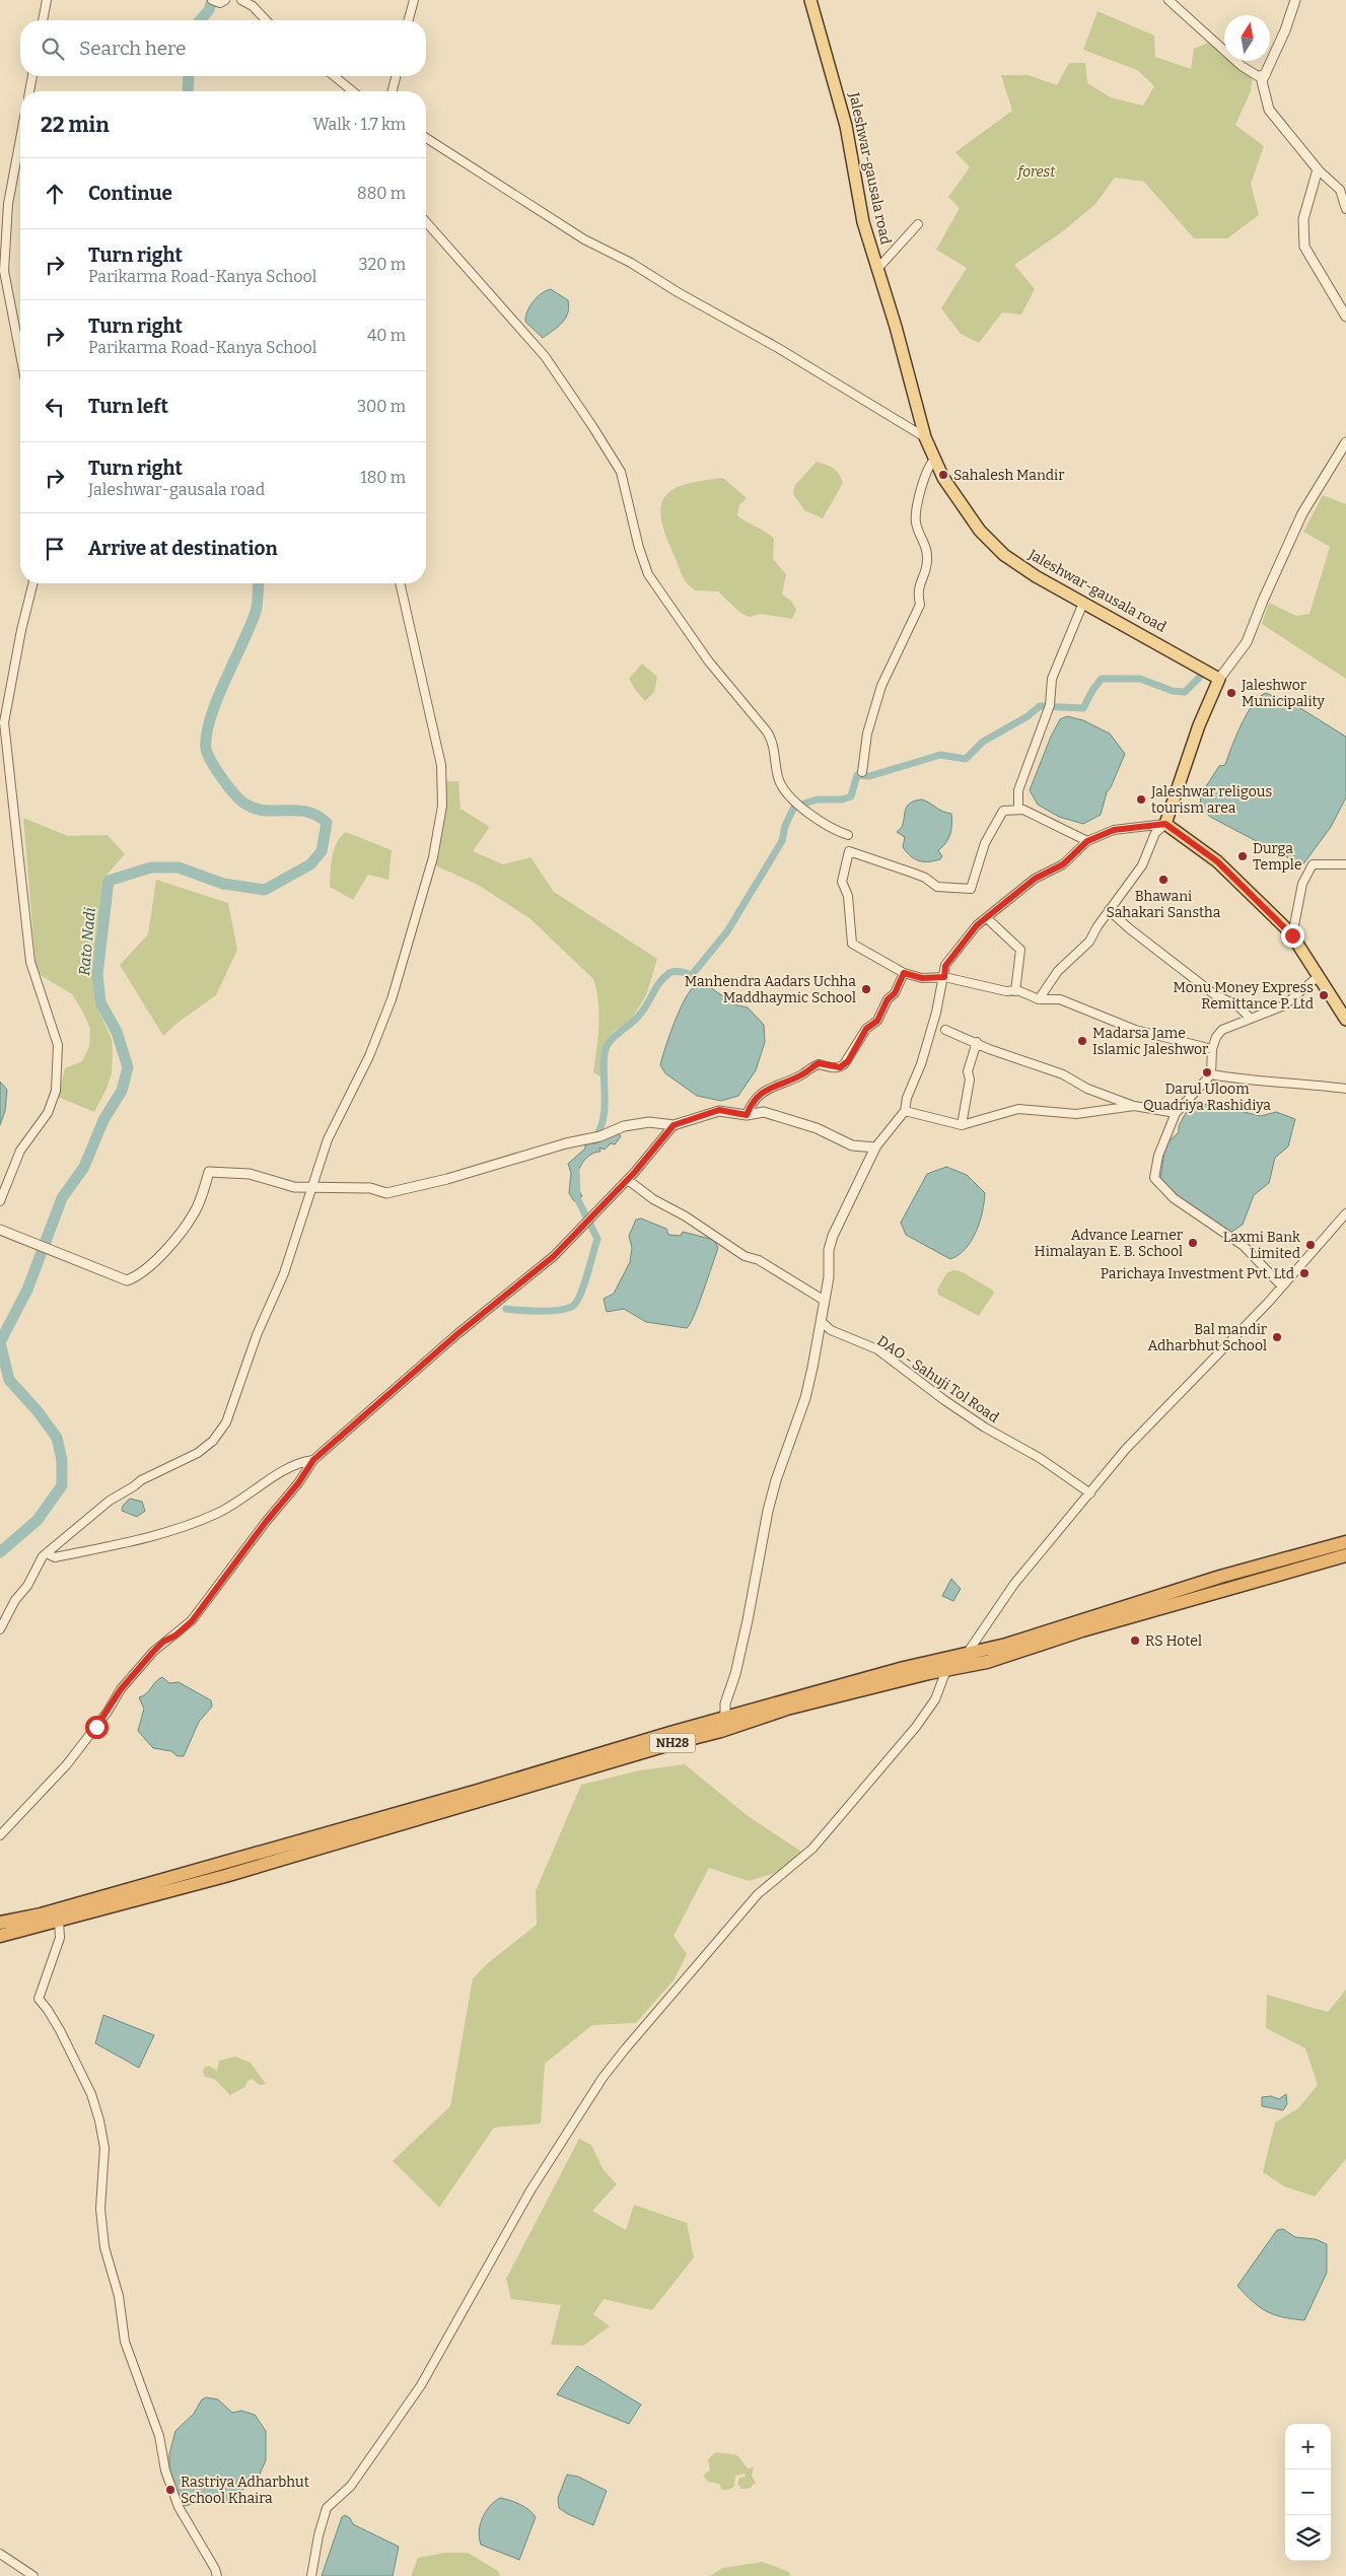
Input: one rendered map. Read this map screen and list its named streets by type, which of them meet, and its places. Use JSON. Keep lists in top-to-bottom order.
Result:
{
  "streets": {
    "highway": ["NH28"],
    "main road": ["Jaleshwar-gausala road"],
    "street": ["DAO - Sahuji Tol Road"]
  },
  "water": ["Rato Nadi"],
  "parks": ["forest"],
  "places": [
    "Sahalesh Mandir",
    "Jaleshwor Municipality",
    "Jaleshwar religous tourism area",
    "Durga Temple",
    "Bhawani Sahakari Sanstha",
    "Manhendra Aadars Uchha Maddhaymic School",
    "Monu Money Express Remittance P. Ltd",
    "Madarsa Jame Islamic Jaleshwor",
    "Darul Uloom Quadriya Rashidiya",
    "Advance Learner Himalayan E. B. School",
    "Laxmi Bank Limited",
    "Parichaya Investment Pvt. Ltd",
    "Bal mandir Adharbhut School",
    "RS Hotel",
    "Rastriya Adharbhut School Khaira"
  ],
  "north": "top",
  "page": {
    "search": "Search here",
    "heading": ["22 min", "Walk · 1.7 km"],
    "list": [
      ["Continue", "880 m"],
      ["Turn right", "Parikarma Road-Kanya School", "320 m"],
      ["Turn right", "Parikarma Road-Kanya School", "40 m"],
      ["Turn left", "300 m"],
      ["Turn right", "Jaleshwar-gausala road", "180 m"],
      "Arrive at destination"
    ],
    "map_buttons": ["+", "−"]
  }
}
